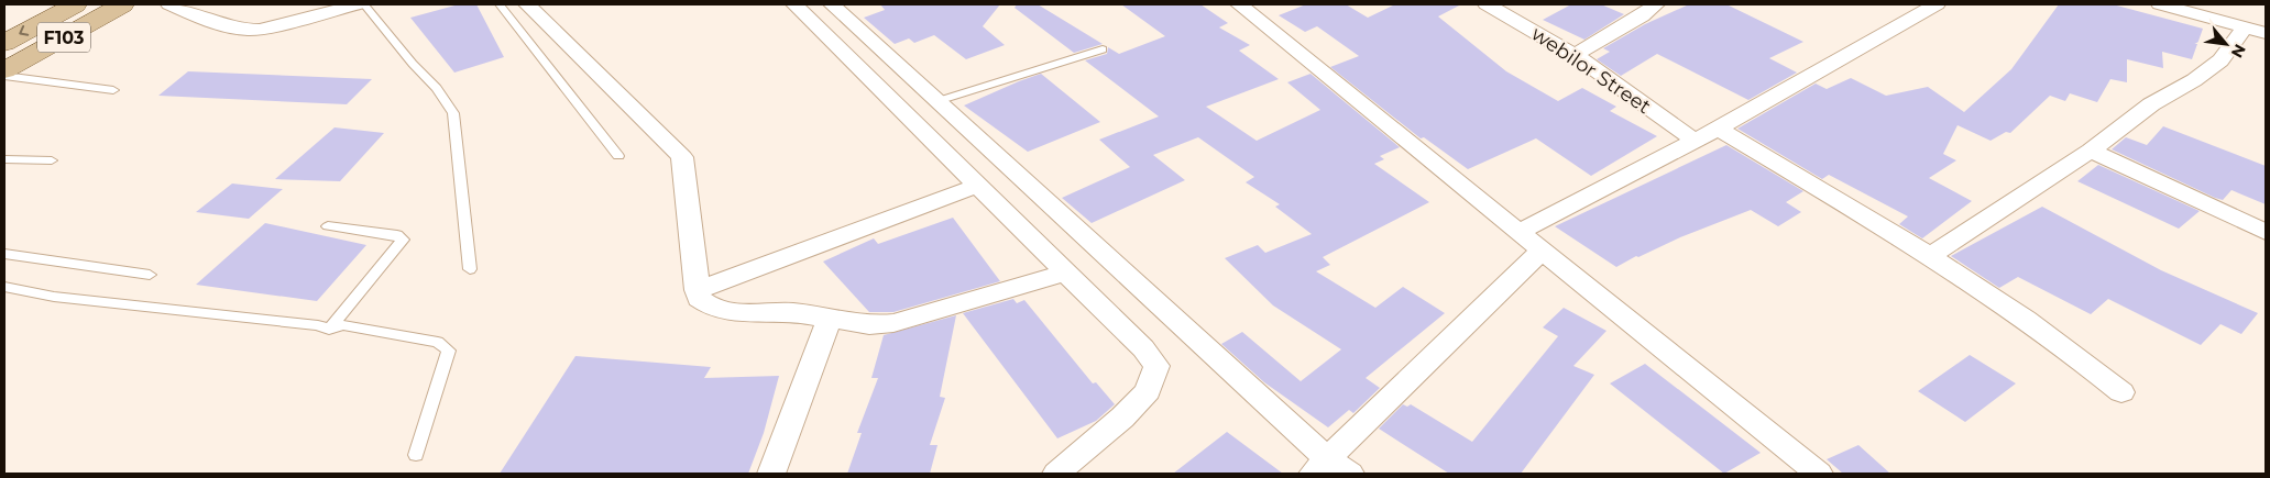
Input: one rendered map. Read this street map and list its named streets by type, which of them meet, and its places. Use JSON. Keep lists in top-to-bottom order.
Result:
{
  "streets": {
    "main road": ["F103"],
    "street": ["webilor Street"]
  },
  "north": "bottom right"
}
